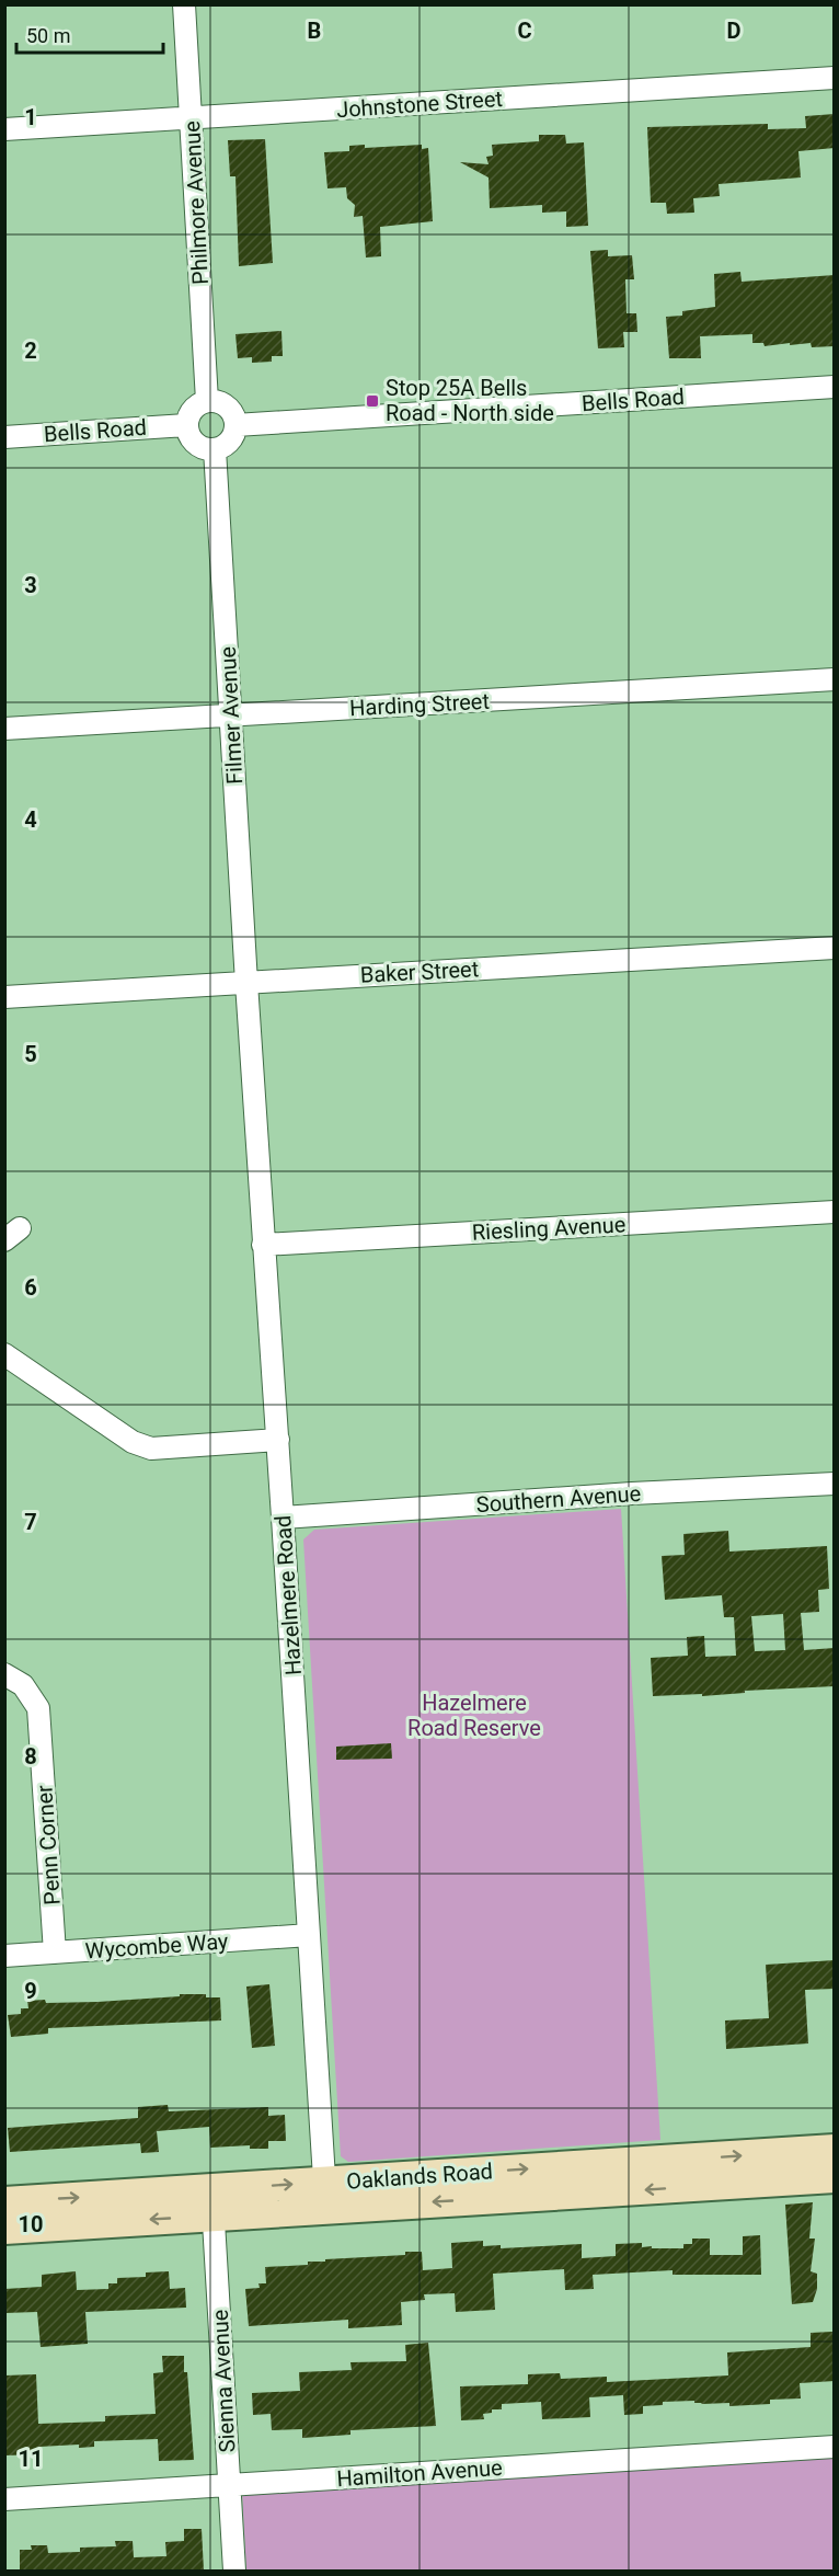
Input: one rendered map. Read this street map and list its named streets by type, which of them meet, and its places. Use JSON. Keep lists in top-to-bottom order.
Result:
{
  "streets": {
    "main road": ["Oaklands Road"],
    "street": [
      "Johnstone Street",
      "Philmore Avenue",
      "Bells Road",
      "Harding Street",
      "Filmer Avenue",
      "Baker Street",
      "Riesling Avenue",
      "Southern Avenue",
      "Hazelmere Road",
      "Penn Corner",
      "Wycombe Way",
      "Sienna Avenue",
      "Hamilton Avenue"
    ]
  },
  "crossings": [
    ["Johnstone Street", "Philmore Avenue"],
    ["Philmore Avenue", "Bells Road"],
    ["Philmore Avenue", "Filmer Avenue"],
    ["Bells Road", "Filmer Avenue"],
    ["Harding Street", "Filmer Avenue"],
    ["Filmer Avenue", "Baker Street"],
    ["Filmer Avenue", "Hazelmere Road"],
    ["Baker Street", "Hazelmere Road"],
    ["Riesling Avenue", "Hazelmere Road"],
    ["Southern Avenue", "Hazelmere Road"],
    ["Hazelmere Road", "Wycombe Way"],
    ["Hazelmere Road", "Oaklands Road"],
    ["Penn Corner", "Wycombe Way"],
    ["Oaklands Road", "Sienna Avenue"],
    ["Sienna Avenue", "Hamilton Avenue"]
  ],
  "parks": ["Hazelmere Road Reserve"],
  "places": {
    "transit": ["Stop 25A Bells Road - North side"]
  },
  "scale_bar": "50 m",
  "grid": {
    "columns": ["B", "C", "D"],
    "rows": [
      "1",
      "2",
      "3",
      "4",
      "5",
      "6",
      "7",
      "8",
      "9",
      "10",
      "11"
    ]
  }
}
